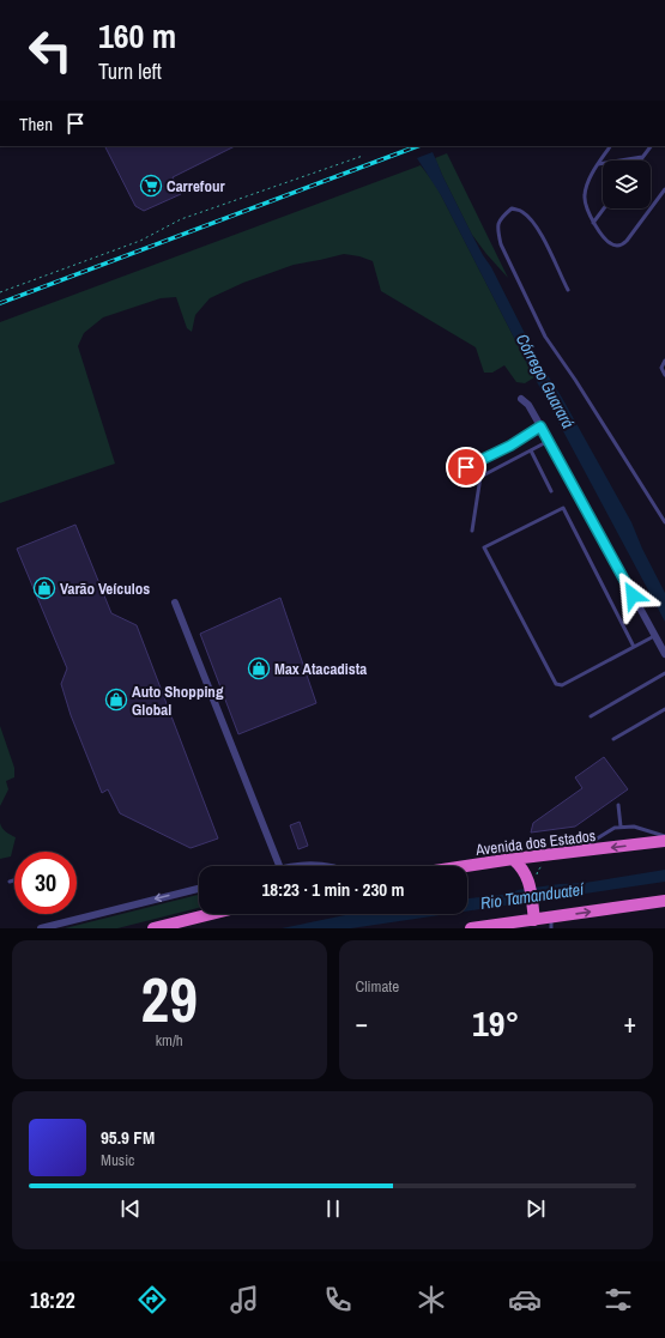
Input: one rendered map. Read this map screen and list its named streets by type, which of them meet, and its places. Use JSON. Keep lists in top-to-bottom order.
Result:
{
  "streets": {
    "highway": ["Avenida dos Estados"]
  },
  "water": ["Córrego Guarará", "Rio Tamanduateí"],
  "places": {
    "supermarket": ["Carrefour"],
    "shop": ["Varão Veículos", "Max Atacadista", "Auto Shopping Global"]
  },
  "page": {
    "turn": ["160 m", "Turn left"],
    "then": "Then",
    "limit": "30",
    "trip": "18:23 · 1 min · 230 m",
    "tile": [
      ["29", "km/h"],
      "Climate"
    ],
    "heat": ["−", "19°", "+"],
    "song": ["95.9 FM", "Music"],
    "tabs": "18:22"
  }
}
